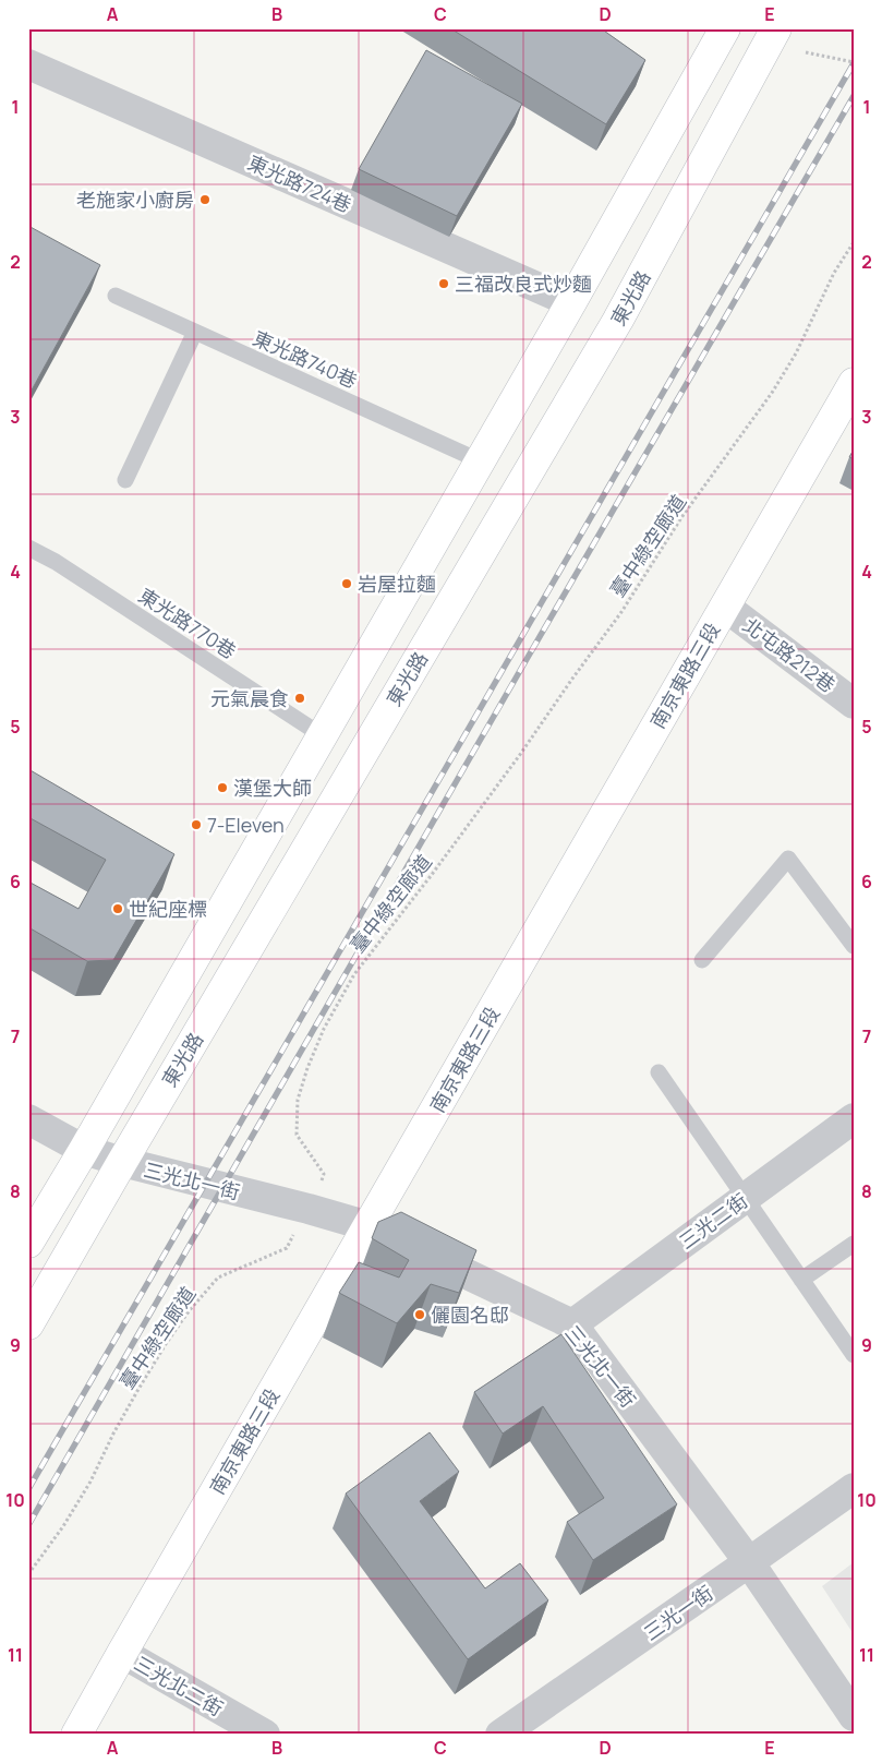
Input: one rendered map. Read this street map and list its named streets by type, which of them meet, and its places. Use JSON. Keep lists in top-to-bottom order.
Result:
{
  "streets": {
    "street": [
      "東光路724巷",
      "東光路",
      "北屯路212巷",
      "南京東路三段",
      "三光北一街",
      "三光二街",
      "三光一街",
      "三光北二街"
    ],
    "lane": ["東光路740巷", "東光路770巷"],
    "path": ["臺中綠空廊道"]
  },
  "crossings": [
    ["東光路724巷", "東光路"],
    ["東光路", "東光路740巷"],
    ["東光路", "東光路770巷"],
    ["東光路", "三光北一街"],
    ["臺中綠空廊道", "三光北一街"],
    ["北屯路212巷", "南京東路三段"],
    ["南京東路三段", "三光北一街"],
    ["南京東路三段", "三光北二街"],
    ["三光北一街", "三光二街"],
    ["三光北一街", "三光一街"]
  ],
  "places": [
    "老施家小廚房",
    "三福改良式炒麵",
    "岩屋拉麵",
    "元氣晨食",
    "漢堡大師",
    "7-Eleven",
    "世紀座標",
    "儷園名邸"
  ],
  "grid": {
    "columns": [
      "A",
      "B",
      "C",
      "D",
      "E"
    ],
    "rows": [
      "1",
      "2",
      "3",
      "4",
      "5",
      "6",
      "7",
      "8",
      "9",
      "10",
      "11"
    ]
  }
}
